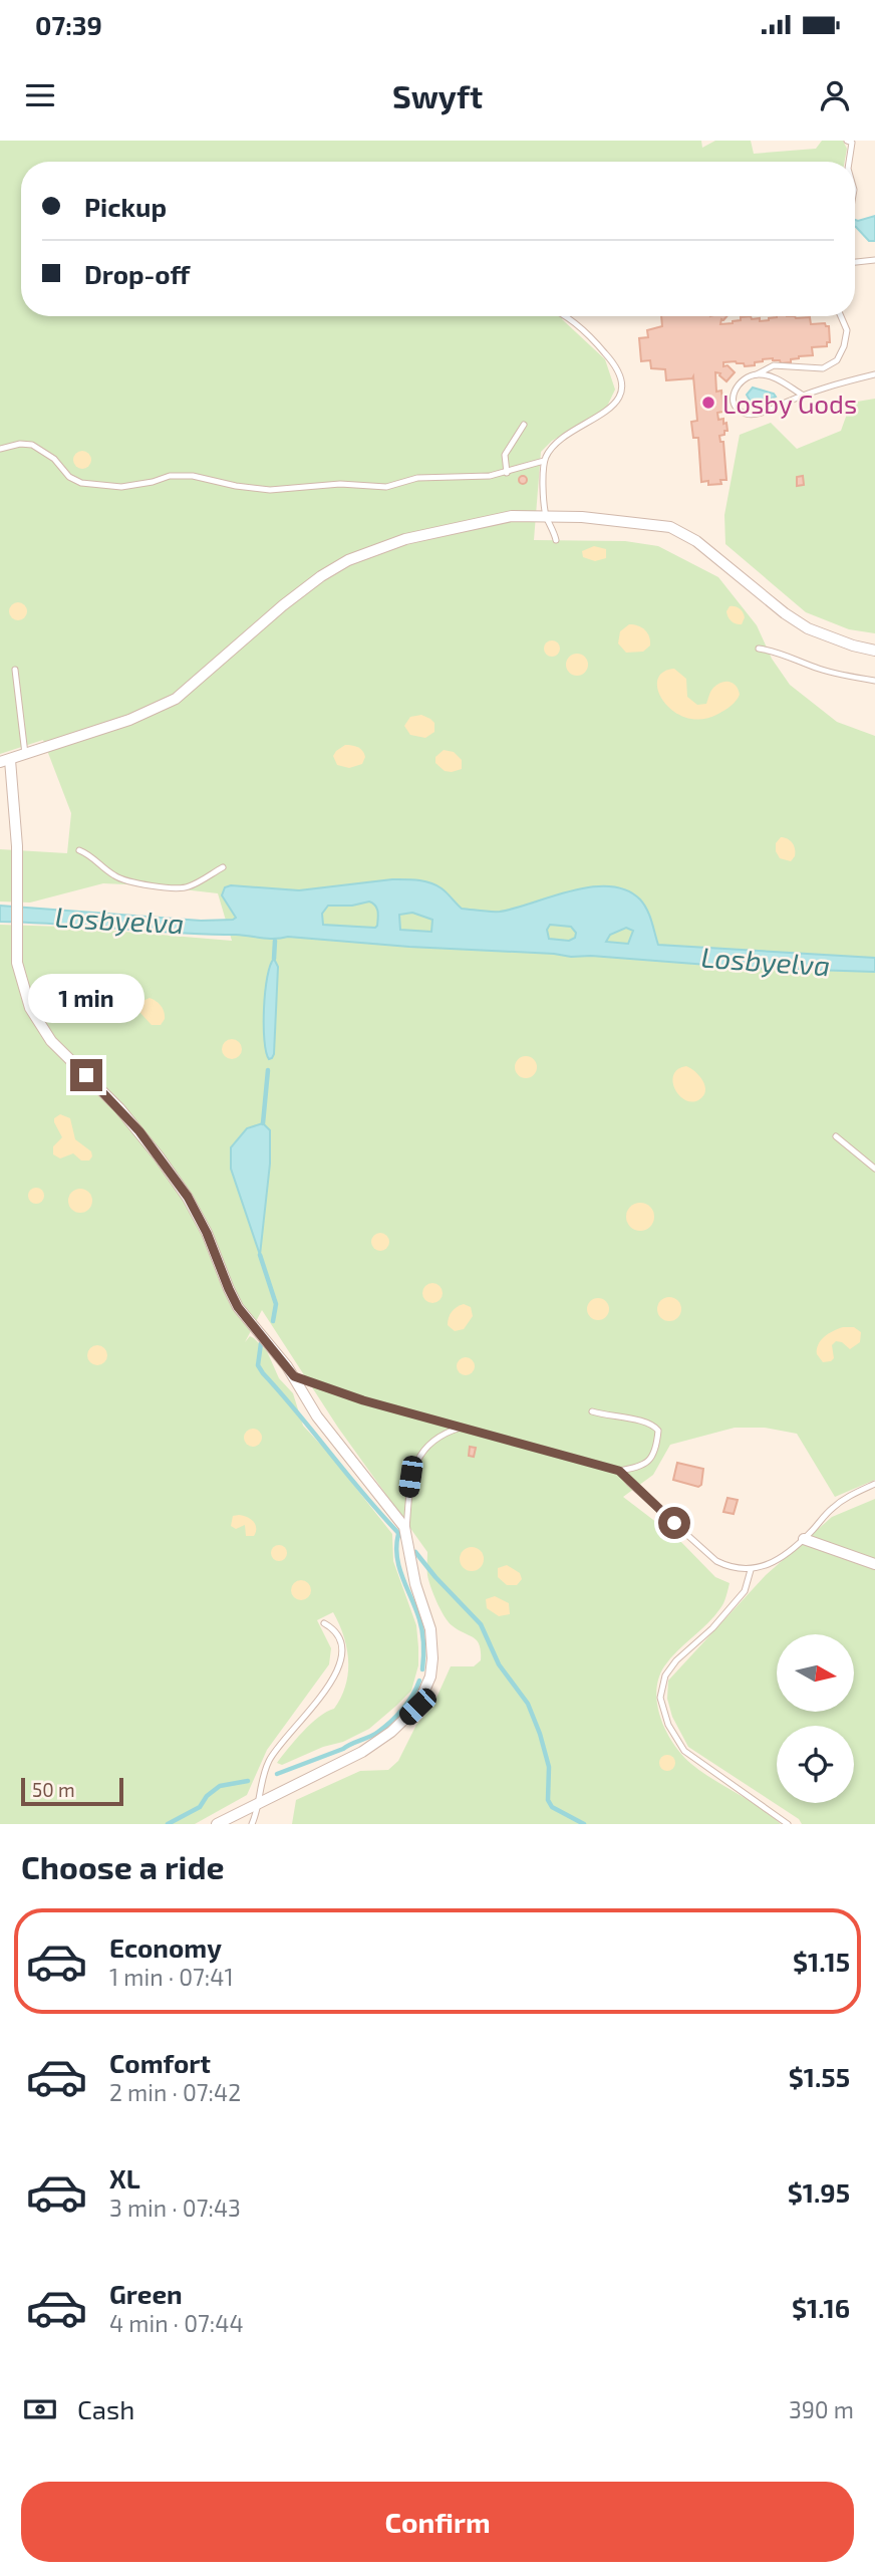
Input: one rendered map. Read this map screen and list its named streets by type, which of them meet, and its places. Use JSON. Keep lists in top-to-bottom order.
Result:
{
  "water": ["Losbyelva"],
  "places": ["Losby Gods"],
  "scale_bar": "50 m",
  "north": "right",
  "page": {
    "status": "07:39",
    "header": "Swyft",
    "banner": ["Pickup", "Drop-off"],
    "bubble": "1 min",
    "scale": "50 m",
    "heading": "Choose a ride",
    "list": [
      {
        "name": "Economy",
        "note": "1 min · 07:41",
        "value": "$1.15"
      },
      {
        "name": "Comfort",
        "note": "2 min · 07:42",
        "value": "$1.55"
      },
      {
        "name": "XL",
        "note": "3 min · 07:43",
        "value": "$1.95"
      },
      {
        "name": "Green",
        "note": "4 min · 07:44",
        "value": "$1.16"
      }
    ],
    "pay": ["Cash", "390 m"],
    "buttons": "Confirm"
  }
}
